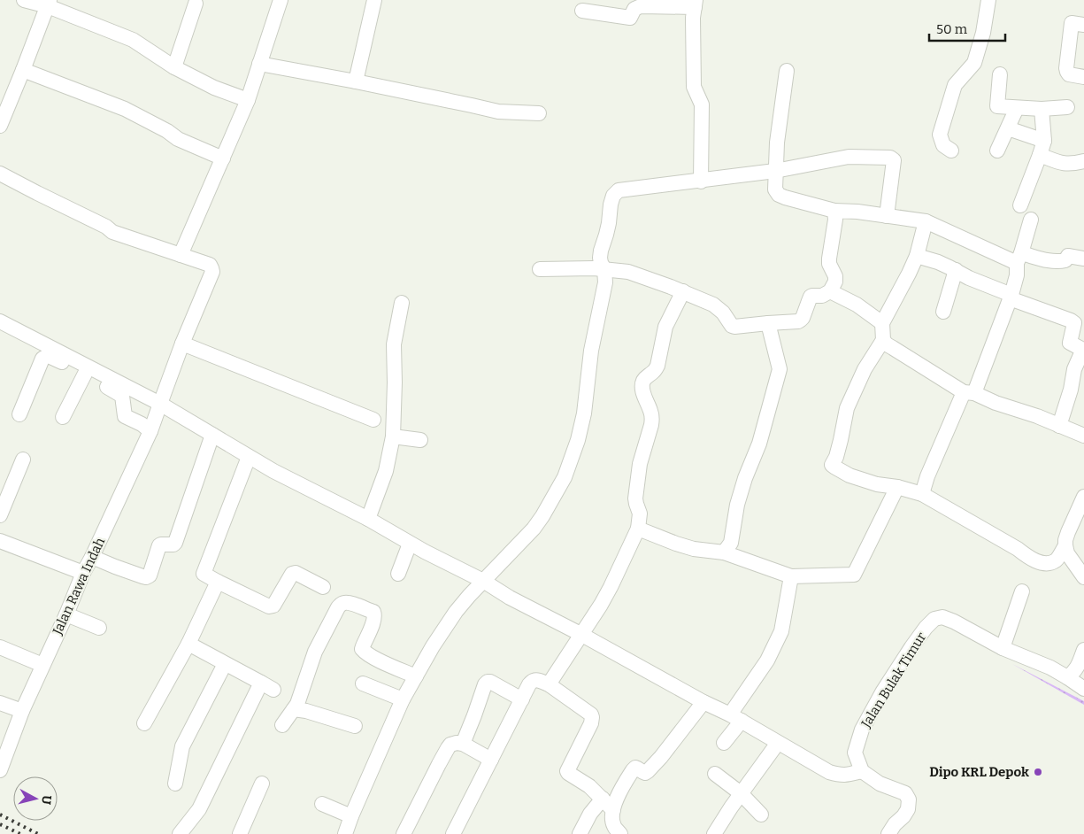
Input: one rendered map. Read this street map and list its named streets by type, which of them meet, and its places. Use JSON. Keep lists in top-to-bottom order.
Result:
{
  "streets": {
    "street": ["Jalan Rawa Indah", "Jalan Bulak Timur"]
  },
  "places": ["Dipo KRL Depok"],
  "scale_bar": "50 m",
  "north": "right"
}
